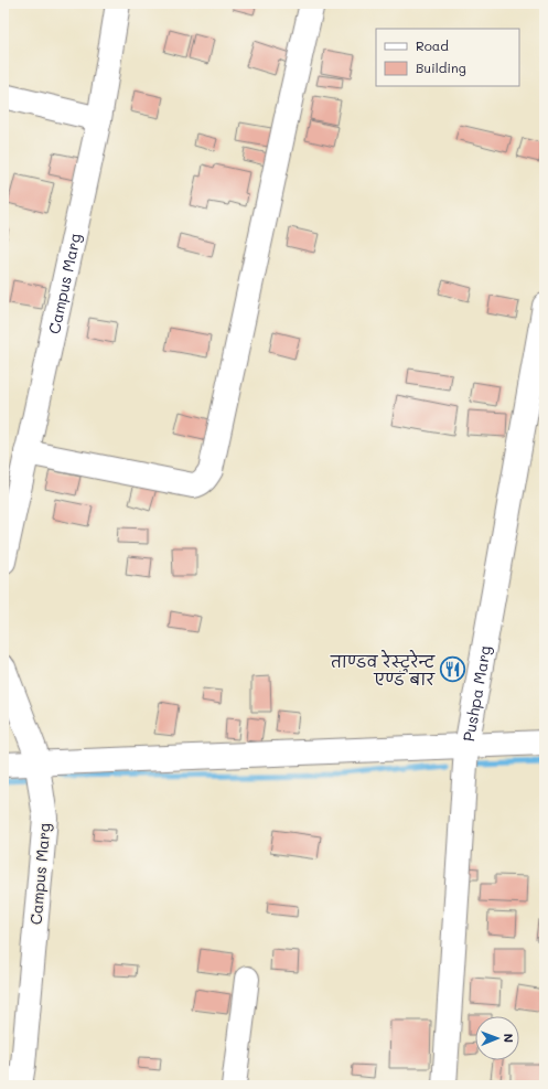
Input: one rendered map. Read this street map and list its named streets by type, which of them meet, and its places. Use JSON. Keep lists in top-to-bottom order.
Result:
{
  "streets": {
    "street": ["Campus Marg", "Pushpa Marg"]
  },
  "places": {
    "restaurant": ["ताण्डव रेस्टुरेन्ट एण्ड बार"]
  },
  "legend": ["Road", "Building"],
  "north": "right"
}
